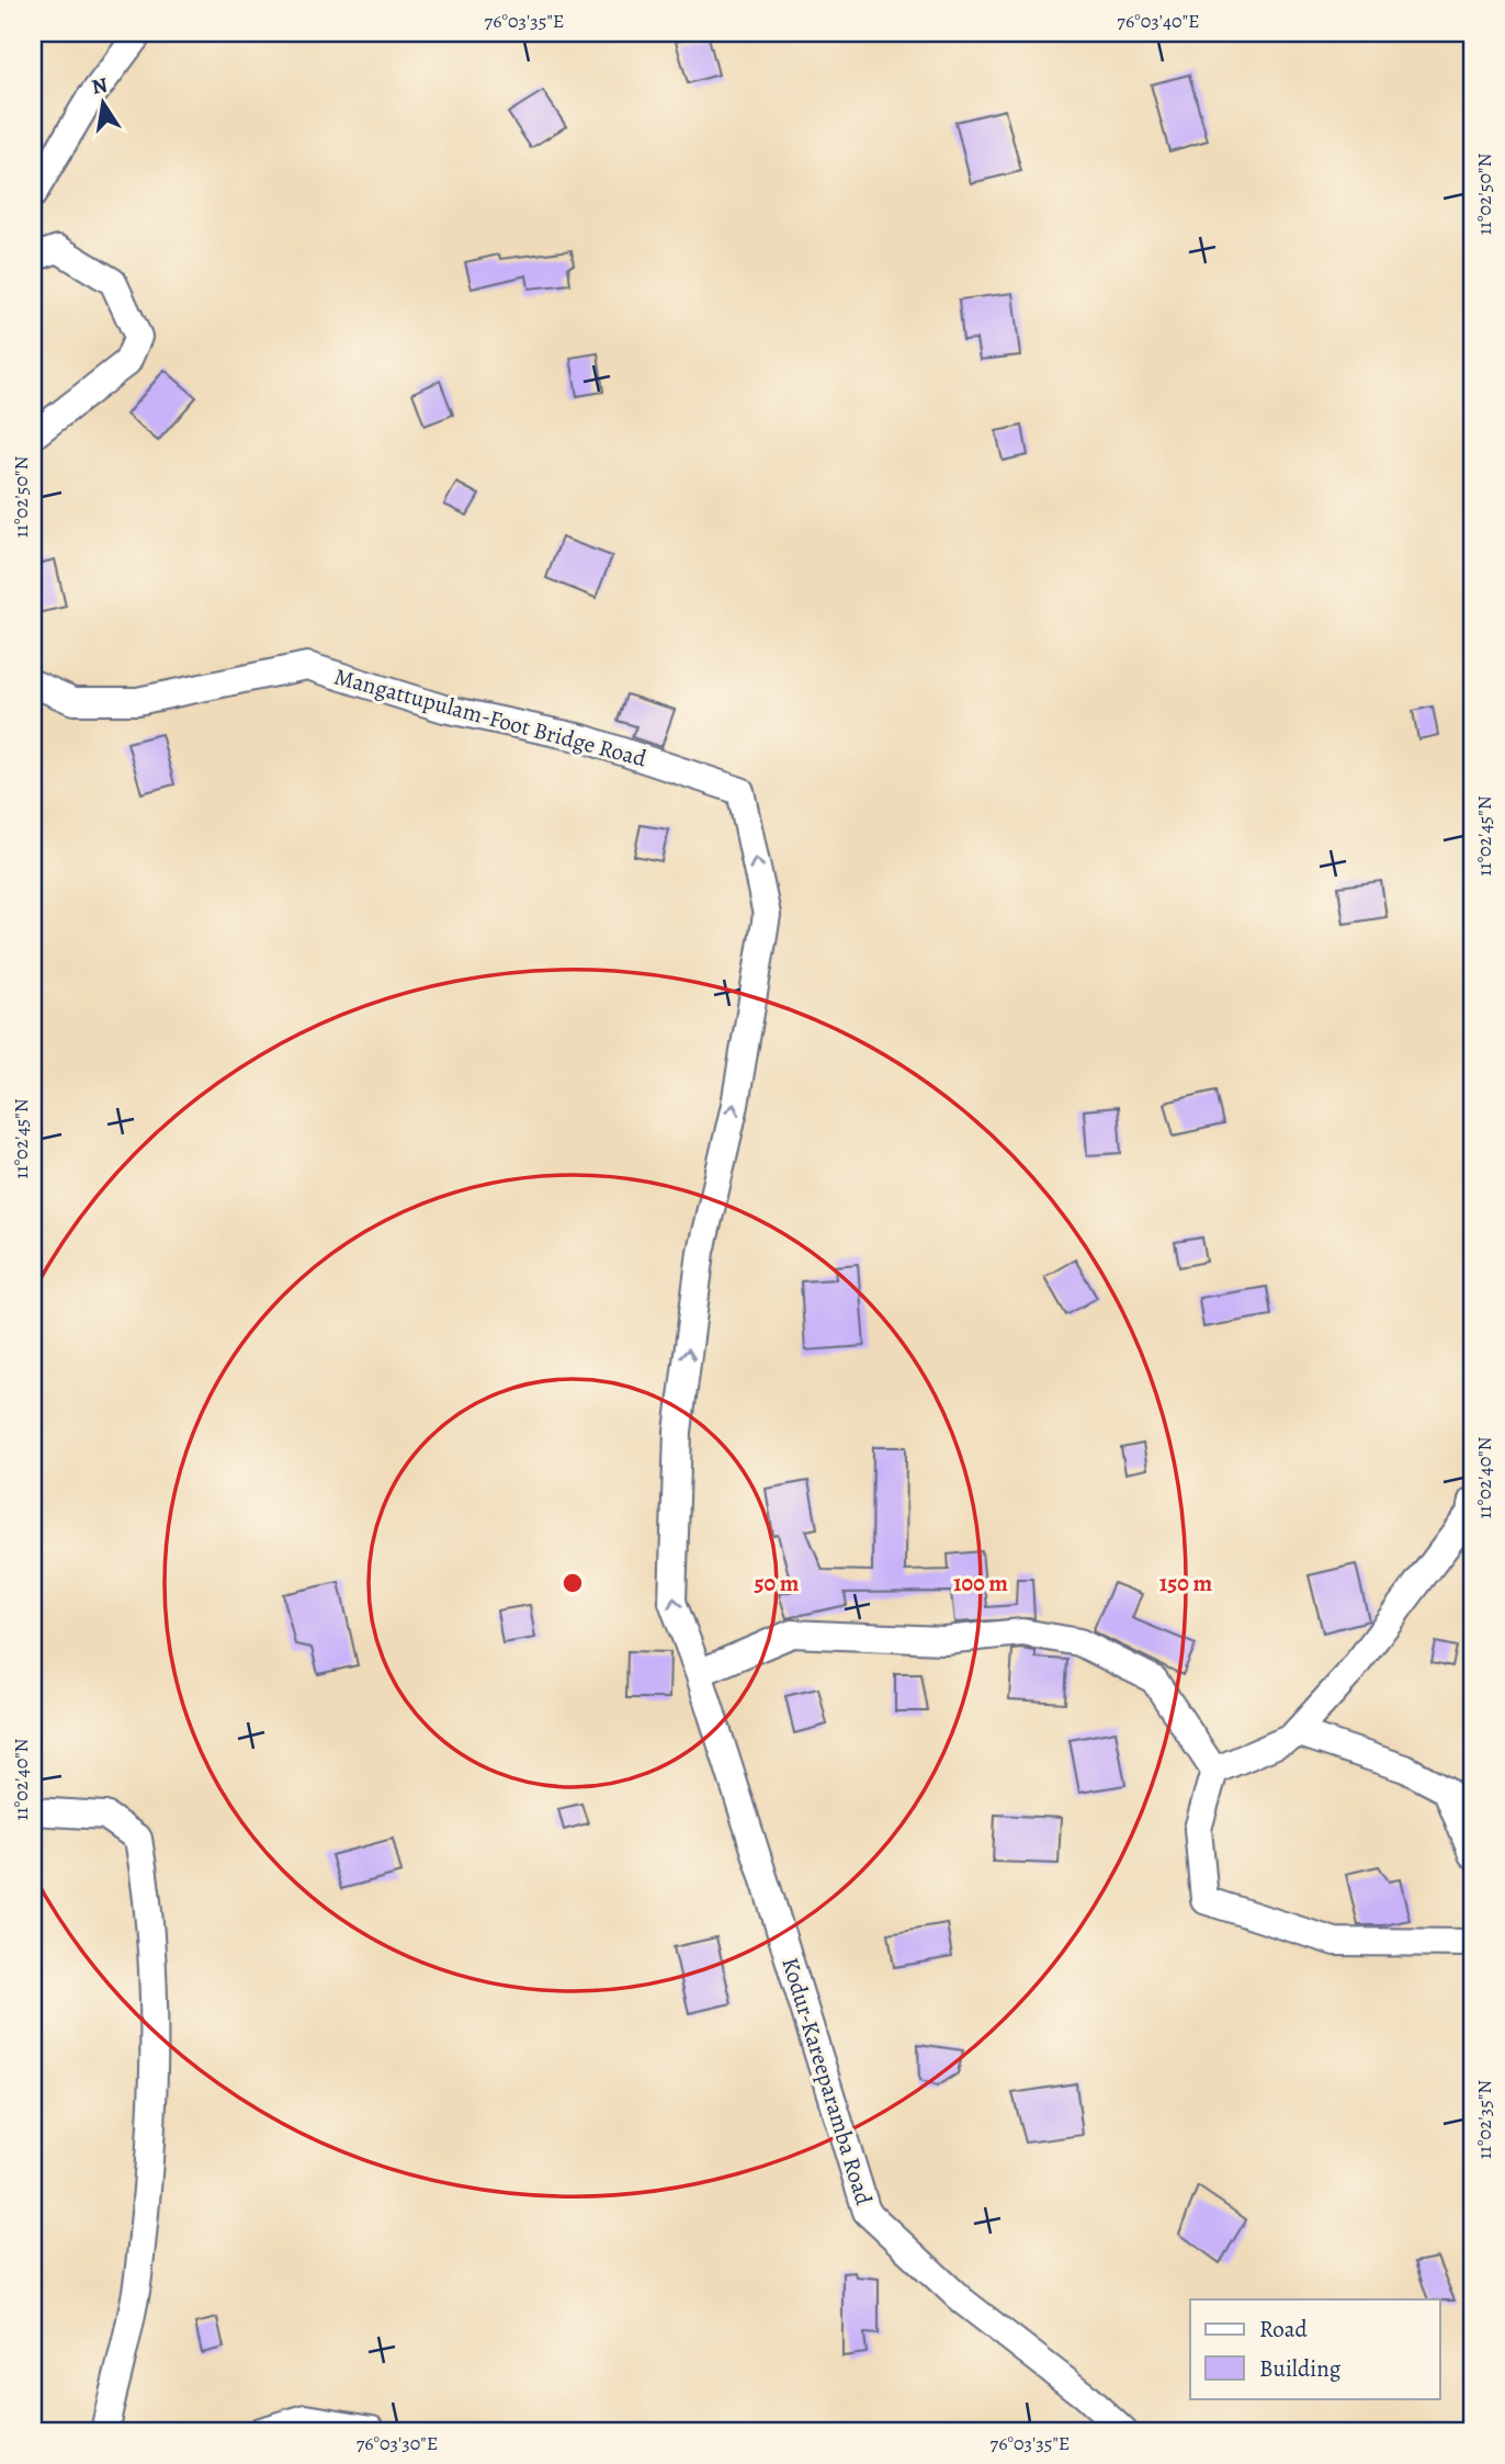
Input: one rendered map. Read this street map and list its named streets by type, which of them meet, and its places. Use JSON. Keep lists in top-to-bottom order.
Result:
{
  "streets": {
    "street": ["Mangattupulam-Foot Bridge Road", "Kodur-Kareeparamba Road"]
  },
  "crossings": [
    ["Mangattupulam-Foot Bridge Road", "Kodur-Kareeparamba Road"]
  ],
  "legend": ["Road", "Building"],
  "north": "top",
  "coordinates": [
    "76°03'35\"E",
    "76°03'40\"E",
    "11°02'50\"N",
    "11°02'45\"N",
    "11°02'40\"N",
    "11°02'35\"N",
    "76°03'30\"E"
  ],
  "rings": ["50 m", "100 m", "150 m"]
}
